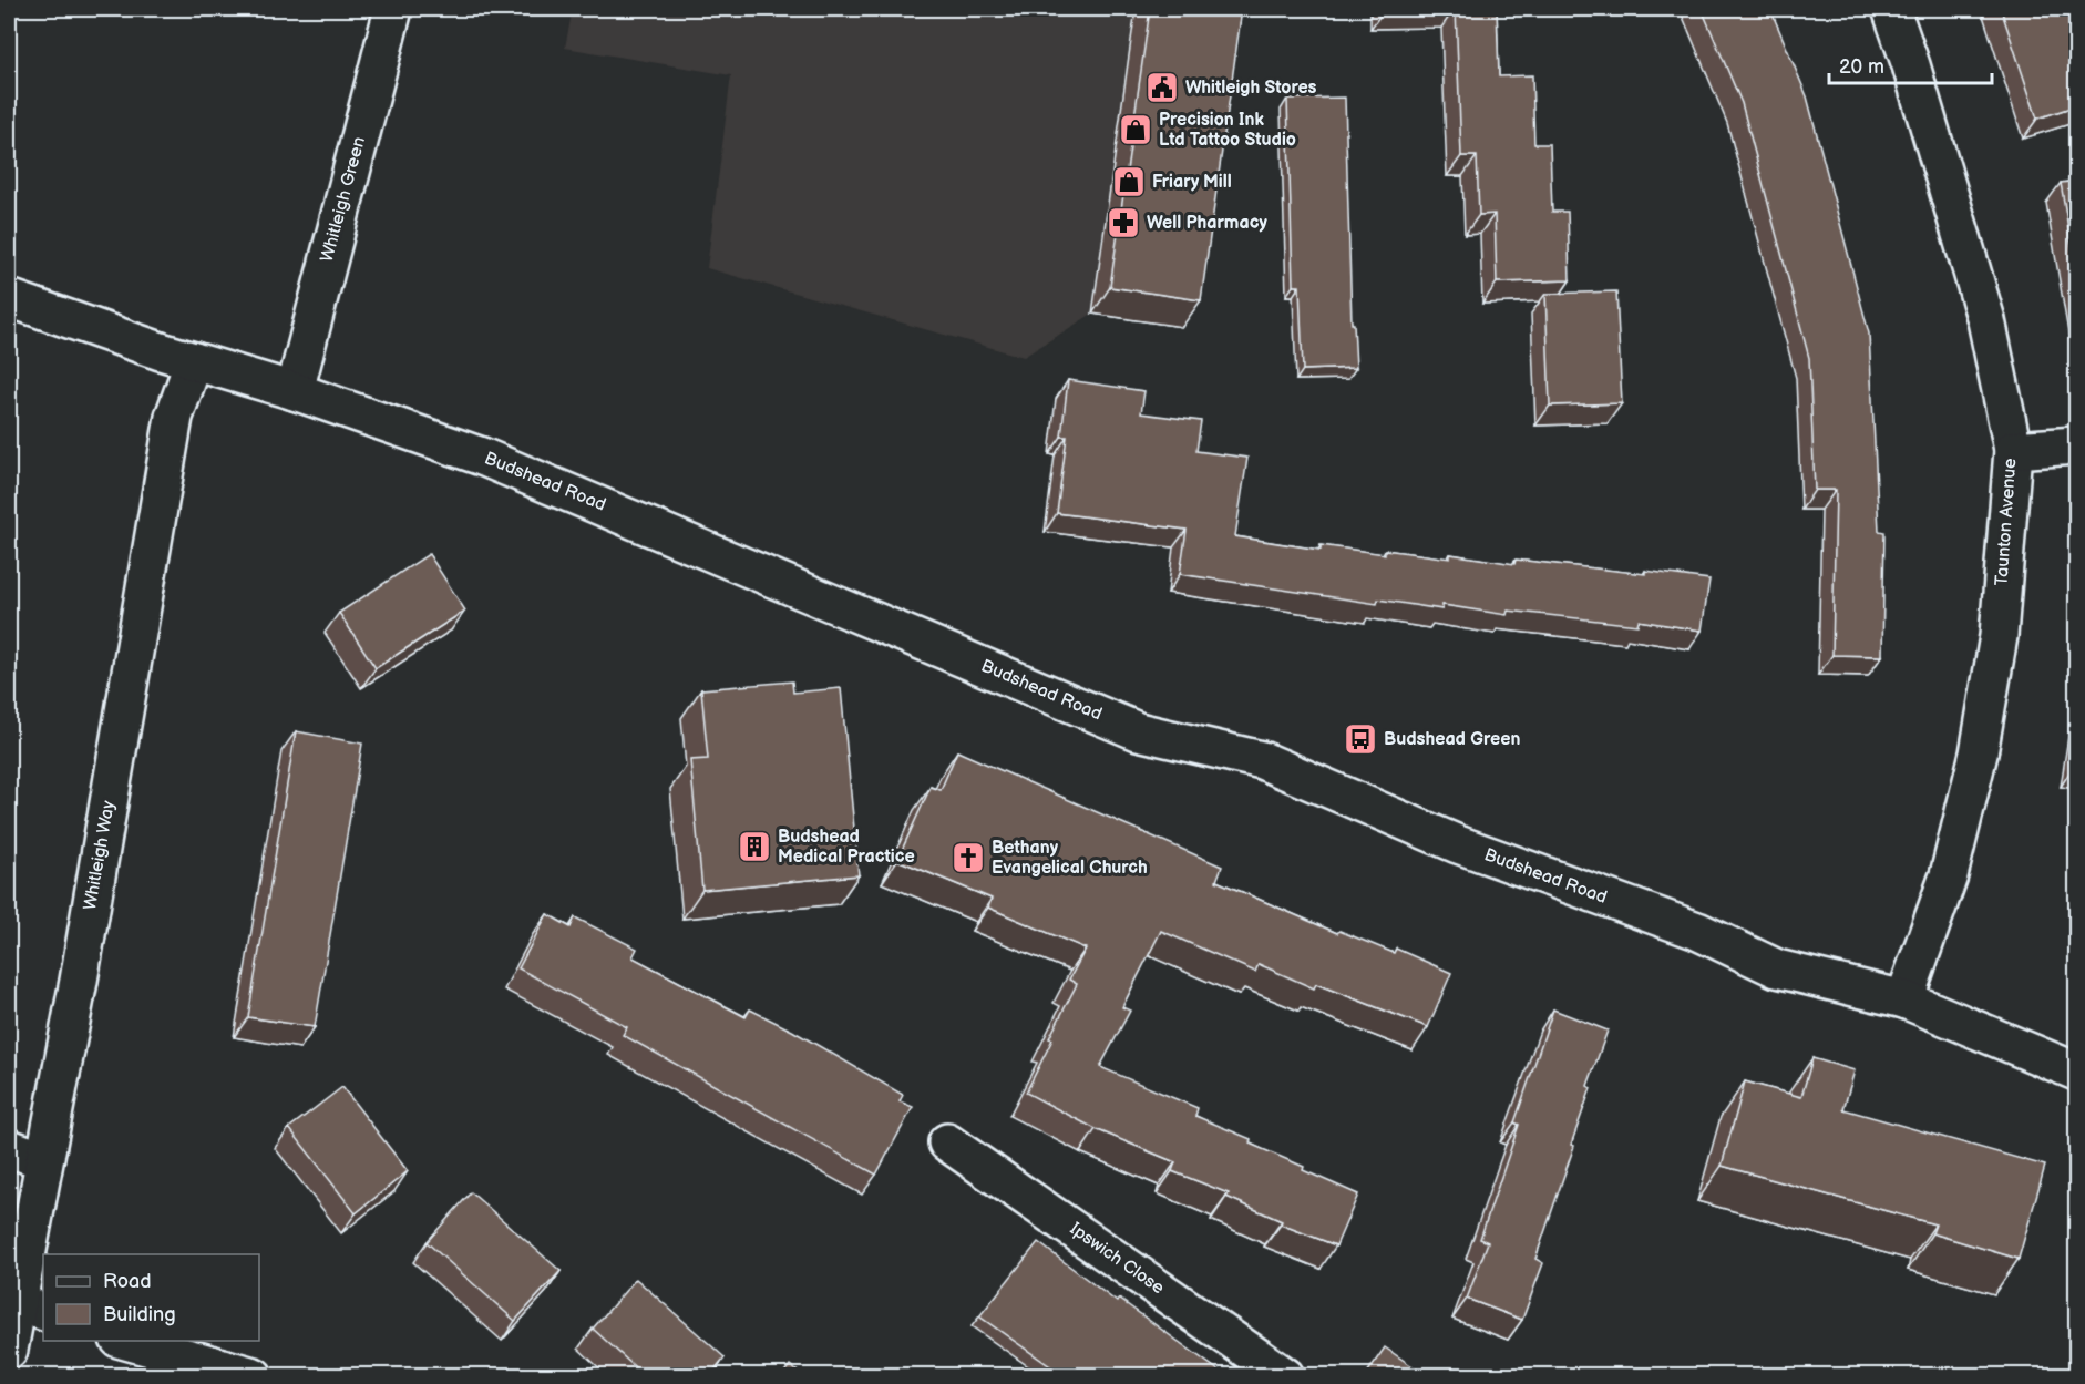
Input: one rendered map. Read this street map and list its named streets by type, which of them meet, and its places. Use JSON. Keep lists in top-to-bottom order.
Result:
{
  "streets": {
    "street": [
      "Whitleigh Green",
      "Budshead Road",
      "Taunton Avenue",
      "Whitleigh Way",
      "Ipswich Close"
    ]
  },
  "crossings": [
    ["Whitleigh Green", "Budshead Road"],
    ["Budshead Road", "Taunton Avenue"],
    ["Budshead Road", "Whitleigh Way"]
  ],
  "places": {
    "public building": ["Whitleigh Stores"],
    "shop": ["Precision Ink Ltd Tattoo Studio", "Friary Mill"],
    "pharmacy": ["Well Pharmacy"],
    "bus stop": ["Budshead Green"],
    "building": ["Budshead Medical Practice"],
    "church": ["Bethany Evangelical Church"]
  },
  "legend": ["Road", "Building"],
  "scale_bar": "20 m"
}
